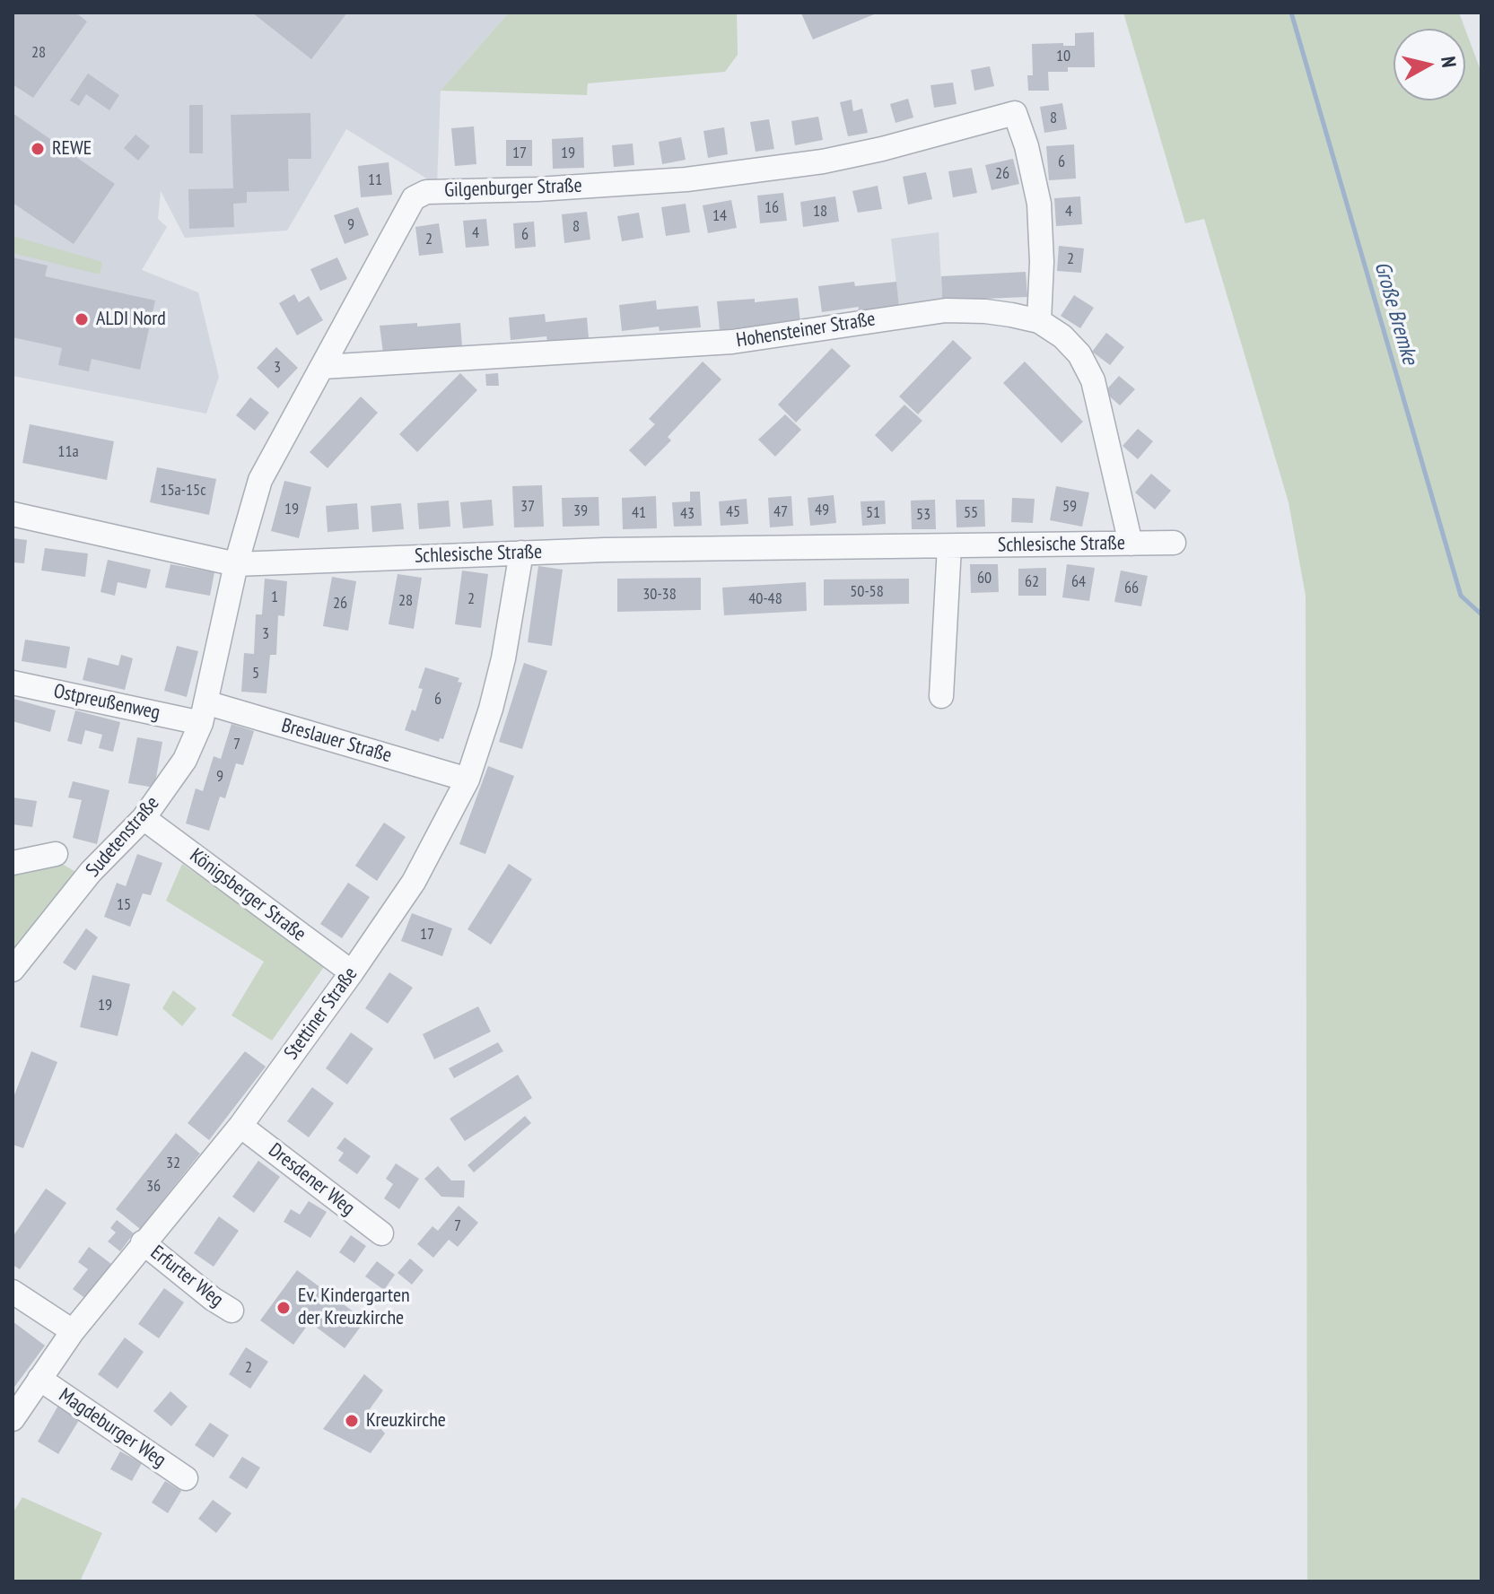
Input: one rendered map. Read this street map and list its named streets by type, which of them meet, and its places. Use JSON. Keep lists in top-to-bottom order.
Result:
{
  "streets": {
    "street": [
      "Gilgenburger Straße",
      "Hohensteiner Straße",
      "Schlesische Straße",
      "Ostpreußenweg",
      "Breslauer Straße",
      "Sudetenstraße",
      "Königsberger Straße",
      "Stettiner Straße",
      "Dresdener Weg",
      "Erfurter Weg",
      "Magdeburger Weg"
    ]
  },
  "crossings": [
    ["Gilgenburger Straße", "Hohensteiner Straße"],
    ["Gilgenburger Straße", "Schlesische Straße"],
    ["Gilgenburger Straße", "Sudetenstraße"],
    ["Hohensteiner Straße", "Schlesische Straße"],
    ["Schlesische Straße", "Sudetenstraße"],
    ["Schlesische Straße", "Stettiner Straße"],
    ["Ostpreußenweg", "Breslauer Straße"],
    ["Ostpreußenweg", "Sudetenstraße"],
    ["Breslauer Straße", "Sudetenstraße"],
    ["Breslauer Straße", "Stettiner Straße"],
    ["Sudetenstraße", "Königsberger Straße"],
    ["Königsberger Straße", "Stettiner Straße"],
    ["Stettiner Straße", "Dresdener Weg"],
    ["Stettiner Straße", "Erfurter Weg"],
    ["Stettiner Straße", "Magdeburger Weg"]
  ],
  "water": ["Große Bremke"],
  "places": [
    "REWE",
    "ALDI Nord",
    "Ev. Kindergarten der Kreuzkirche",
    "Kreuzkirche"
  ],
  "house_numbers": [
    "28",
    "10",
    "8",
    "17",
    "19",
    "6",
    "26",
    "11",
    "16",
    "18",
    "4",
    "14",
    "9",
    "8",
    "4",
    "6",
    "2",
    "2",
    "3",
    "11a",
    "15a-15c",
    "37",
    "59",
    "19",
    "49",
    "39",
    "45",
    "47",
    "41",
    "51",
    "55",
    "43",
    "53",
    "60",
    "62",
    "64",
    "66",
    "50-58",
    "30-38",
    "1",
    "2",
    "40-48",
    "28",
    "26",
    "3",
    "5",
    "6",
    "7",
    "9",
    "15",
    "17",
    "19",
    "32",
    "36",
    "7",
    "2"
  ],
  "north": "right"
}
